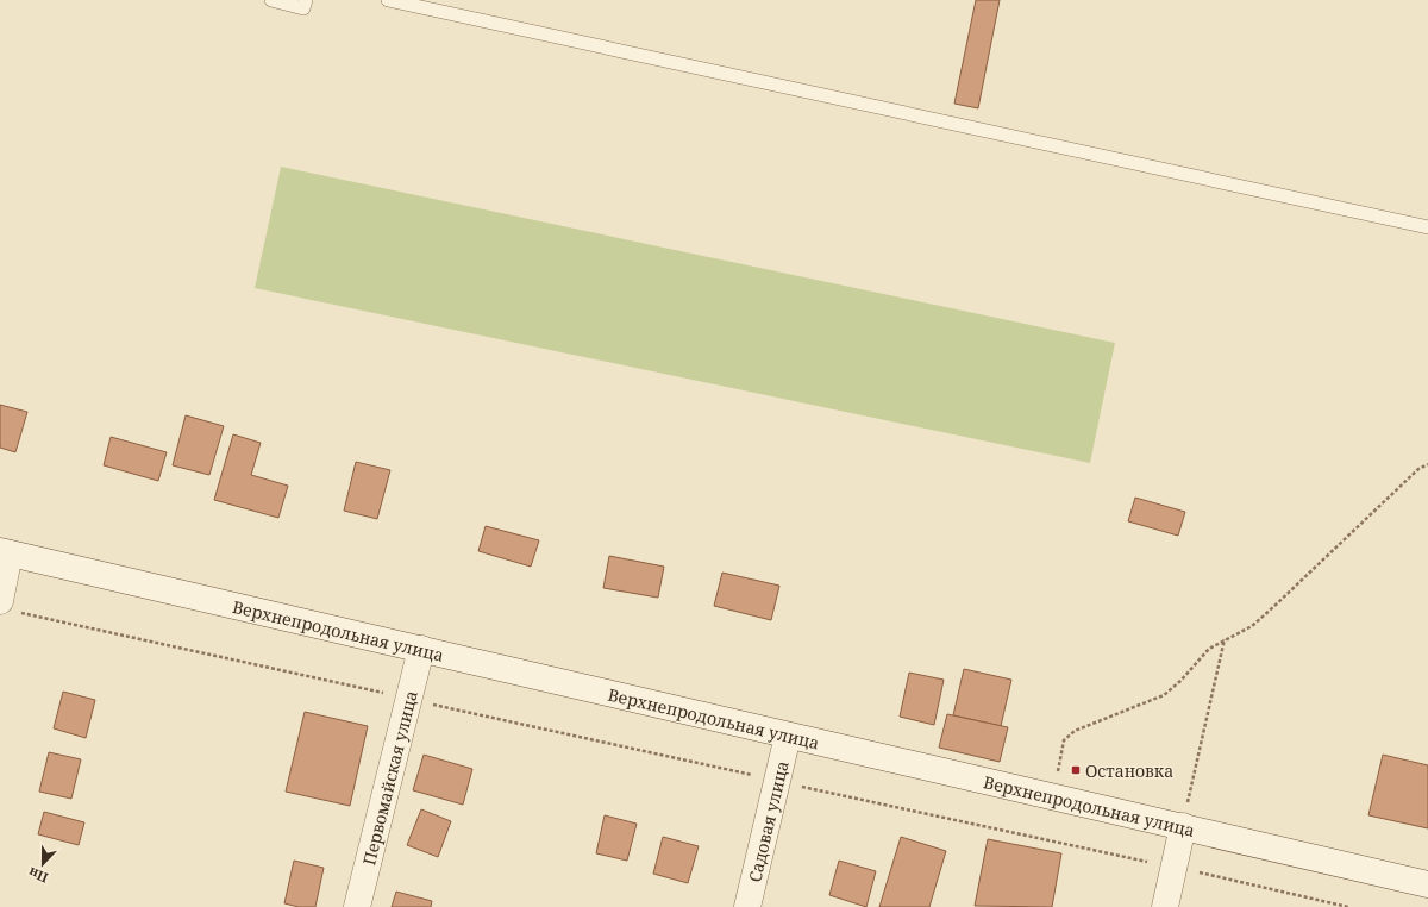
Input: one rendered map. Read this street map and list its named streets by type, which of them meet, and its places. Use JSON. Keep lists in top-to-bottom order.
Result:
{
  "streets": {
    "main road": ["Верхнепродольная улица", "Первомайская улица", "Садовая улица"]
  },
  "crossings": [
    ["Верхнепродольная улица", "Первомайская улица"],
    ["Верхнепродольная улица", "Садовая улица"]
  ],
  "places": {
    "transit": ["Остановка"]
  },
  "north": "bottom"
}
